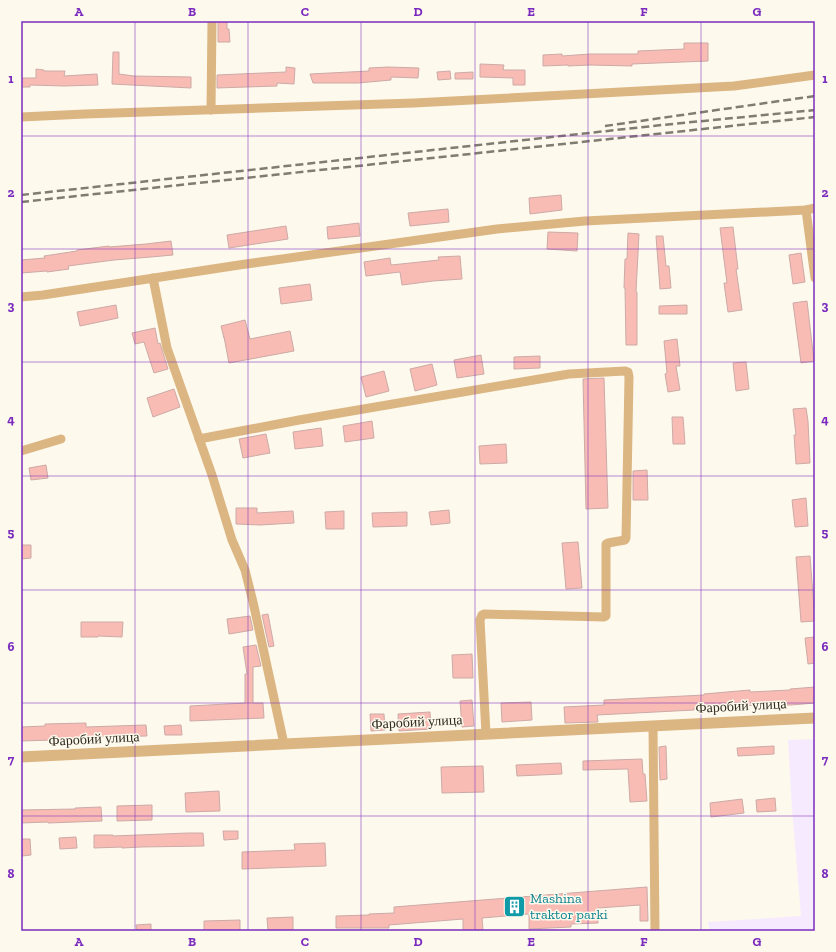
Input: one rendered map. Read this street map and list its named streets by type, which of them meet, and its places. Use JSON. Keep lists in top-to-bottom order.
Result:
{
  "streets": {
    "street": ["Фаробий улица"]
  },
  "places": {
    "building": ["Mashina traktor parki"]
  },
  "grid": {
    "columns": [
      "A",
      "B",
      "C",
      "D",
      "E",
      "F",
      "G"
    ],
    "rows": [
      "1",
      "2",
      "3",
      "4",
      "5",
      "6",
      "7",
      "8"
    ]
  }
}
